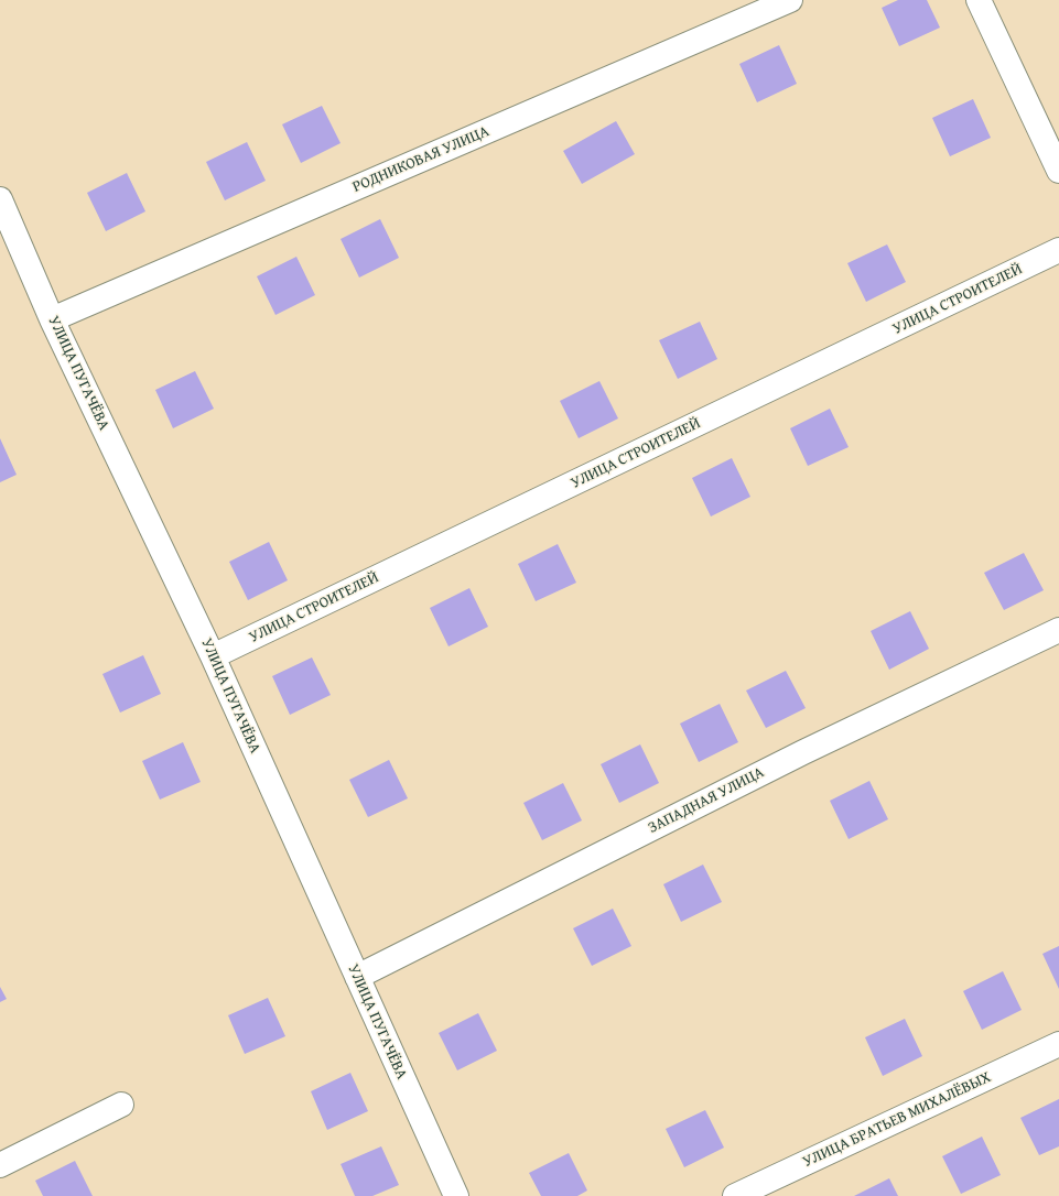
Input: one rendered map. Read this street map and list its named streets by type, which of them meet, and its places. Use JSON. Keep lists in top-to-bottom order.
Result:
{
  "streets": {
    "street": [
      "РОДНИКОВАЯ УЛИЦА",
      "УЛИЦА СТРОИТЕЛЕЙ",
      "УЛИЦА ПУГАЧЁВА",
      "ЗАПАДНАЯ УЛИЦА",
      "УЛИЦА БРАТЬЕВ МИХАЛЁВЫХ"
    ]
  },
  "crossings": [
    ["РОДНИКОВАЯ УЛИЦА", "УЛИЦА ПУГАЧЁВА"],
    ["УЛИЦА СТРОИТЕЛЕЙ", "УЛИЦА ПУГАЧЁВА"],
    ["УЛИЦА ПУГАЧЁВА", "ЗАПАДНАЯ УЛИЦА"]
  ]
}
